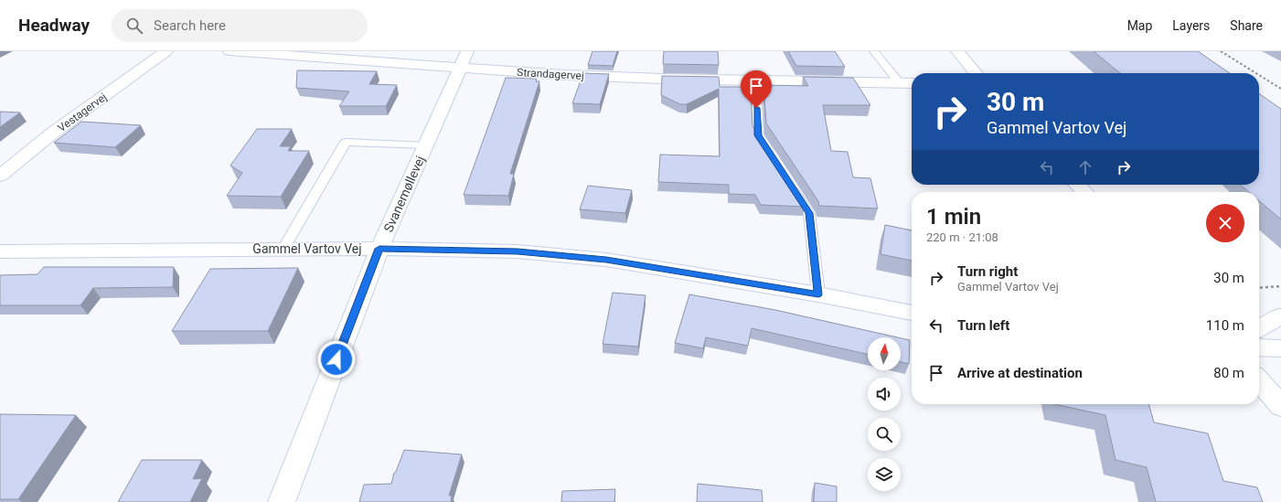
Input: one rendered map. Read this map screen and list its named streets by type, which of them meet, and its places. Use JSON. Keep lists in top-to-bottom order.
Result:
{
  "streets": {
    "street": [
      "Strandagervej",
      "Vestagervej",
      "Svanemøllevej",
      "Gammel Vartov Vej"
    ]
  },
  "crossings": [
    ["Strandagervej", "Svanemøllevej"],
    ["Svanemøllevej", "Gammel Vartov Vej"]
  ],
  "north": "top",
  "page": {
    "header": "Headway",
    "search": "Search here",
    "nav": ["Map", "Layers", "Share"],
    "turn": ["30 m", "Gammel Vartov Vej"],
    "heading": ["1 min", "220 m · 21:08"],
    "list": [
      {
        "name": "Turn right",
        "note": "Gammel Vartov Vej",
        "value": "30 m"
      },
      {
        "name": "Turn left",
        "value": "110 m"
      },
      {
        "name": "Arrive at destination",
        "value": "80 m"
      }
    ]
  }
}
